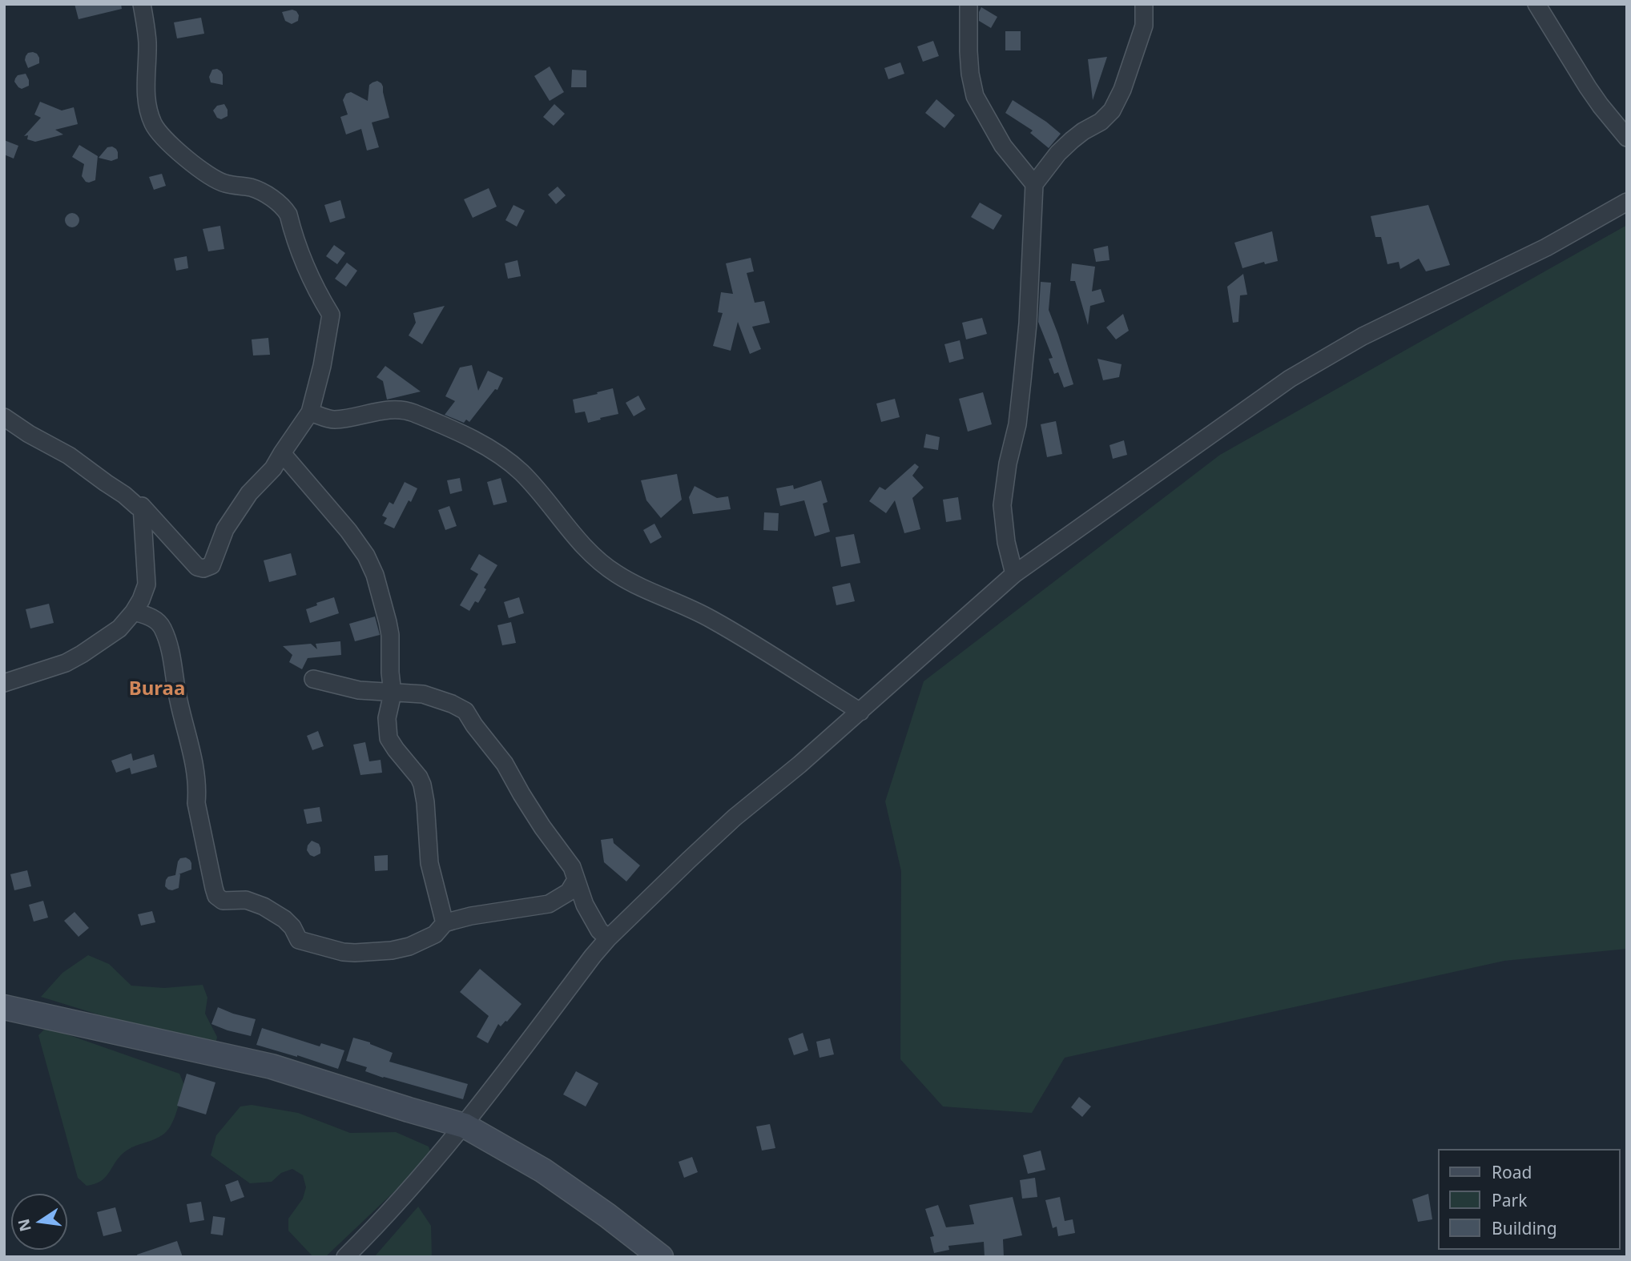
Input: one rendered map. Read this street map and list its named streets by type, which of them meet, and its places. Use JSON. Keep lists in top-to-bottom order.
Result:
{
  "districts": ["Buraa"],
  "legend": ["Road", "Park", "Building"],
  "north": "left"
}
